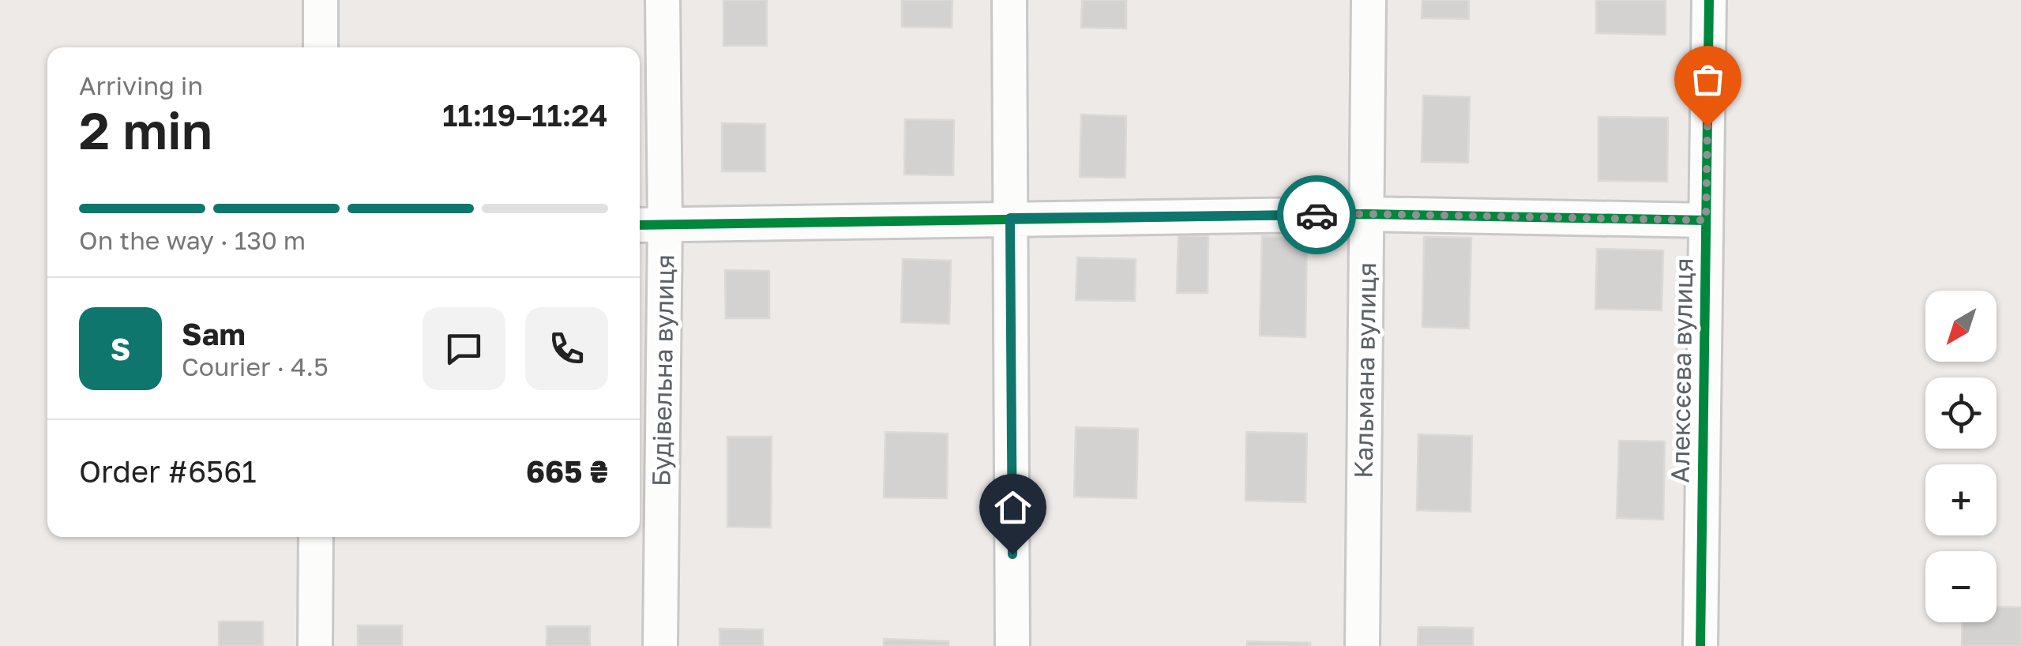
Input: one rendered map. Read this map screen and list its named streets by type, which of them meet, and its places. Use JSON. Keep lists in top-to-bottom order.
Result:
{
  "streets": {
    "street": ["Будівельна вулиця", "Кальмана вулиця", "Алексєєва вулиця"]
  },
  "north": "bottom left",
  "page": {
    "heading": ["2 min", "Arriving in", "11:19–11:24"],
    "panel": [
      "Sam",
      "Courier · 4.5",
      "Order #6561",
      "665 ₴"
    ],
    "bar": "On the way · 130 m",
    "map_buttons": ["+", "−"],
    "round": "S"
  }
}
